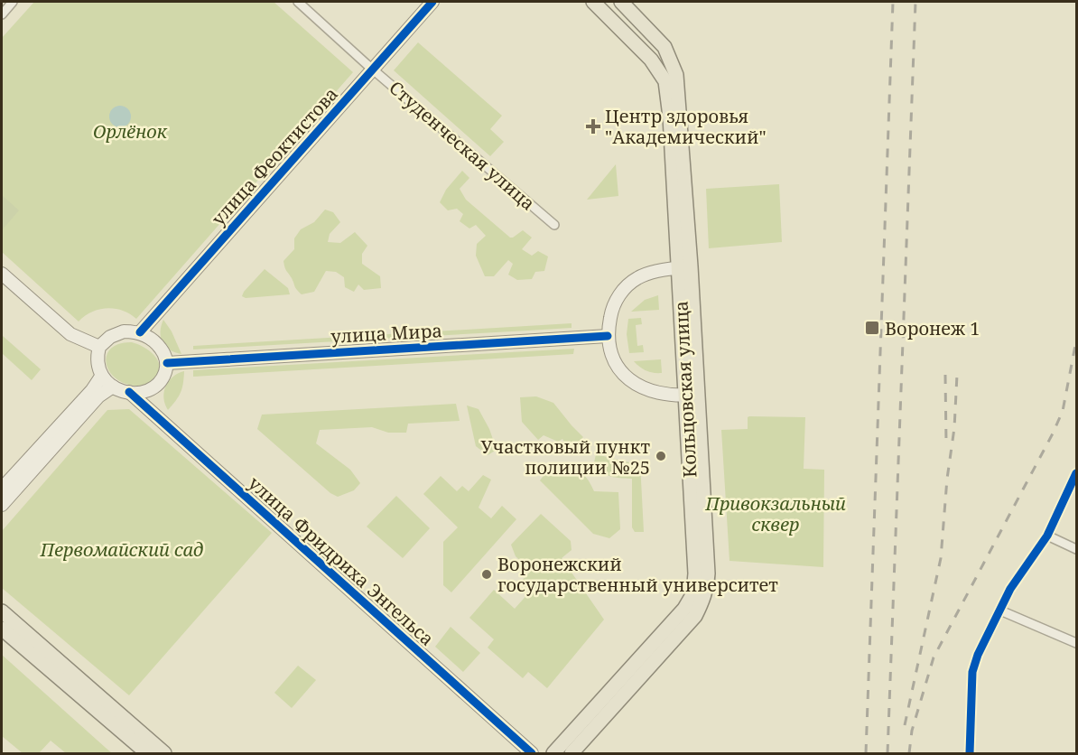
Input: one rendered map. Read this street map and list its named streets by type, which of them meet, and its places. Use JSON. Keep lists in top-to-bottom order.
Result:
{
  "streets": {
    "main road": ["Кольцовская улица"],
    "street": [
      "Студенческая улица",
      "улица Феоктистова",
      "улица Мира",
      "улица Фридриха Энгельса"
    ]
  },
  "crossings": [
    ["Студенческая улица", "улица Феоктистова"],
    ["улица Феоктистова", "улица Мира"],
    ["улица Феоктистова", "улица Фридриха Энгельса"],
    ["улица Мира", "улица Фридриха Энгельса"]
  ],
  "parks": ["Орлёнок", "Привокзальный сквер", "Первомайский сад"],
  "places": {
    "health": ["Центр здоровья \"Академический\""],
    "transit": ["Воронеж 1"],
    "other": ["Участковый пункт полиции №25", "Воронежский государственный университет"]
  }
}
